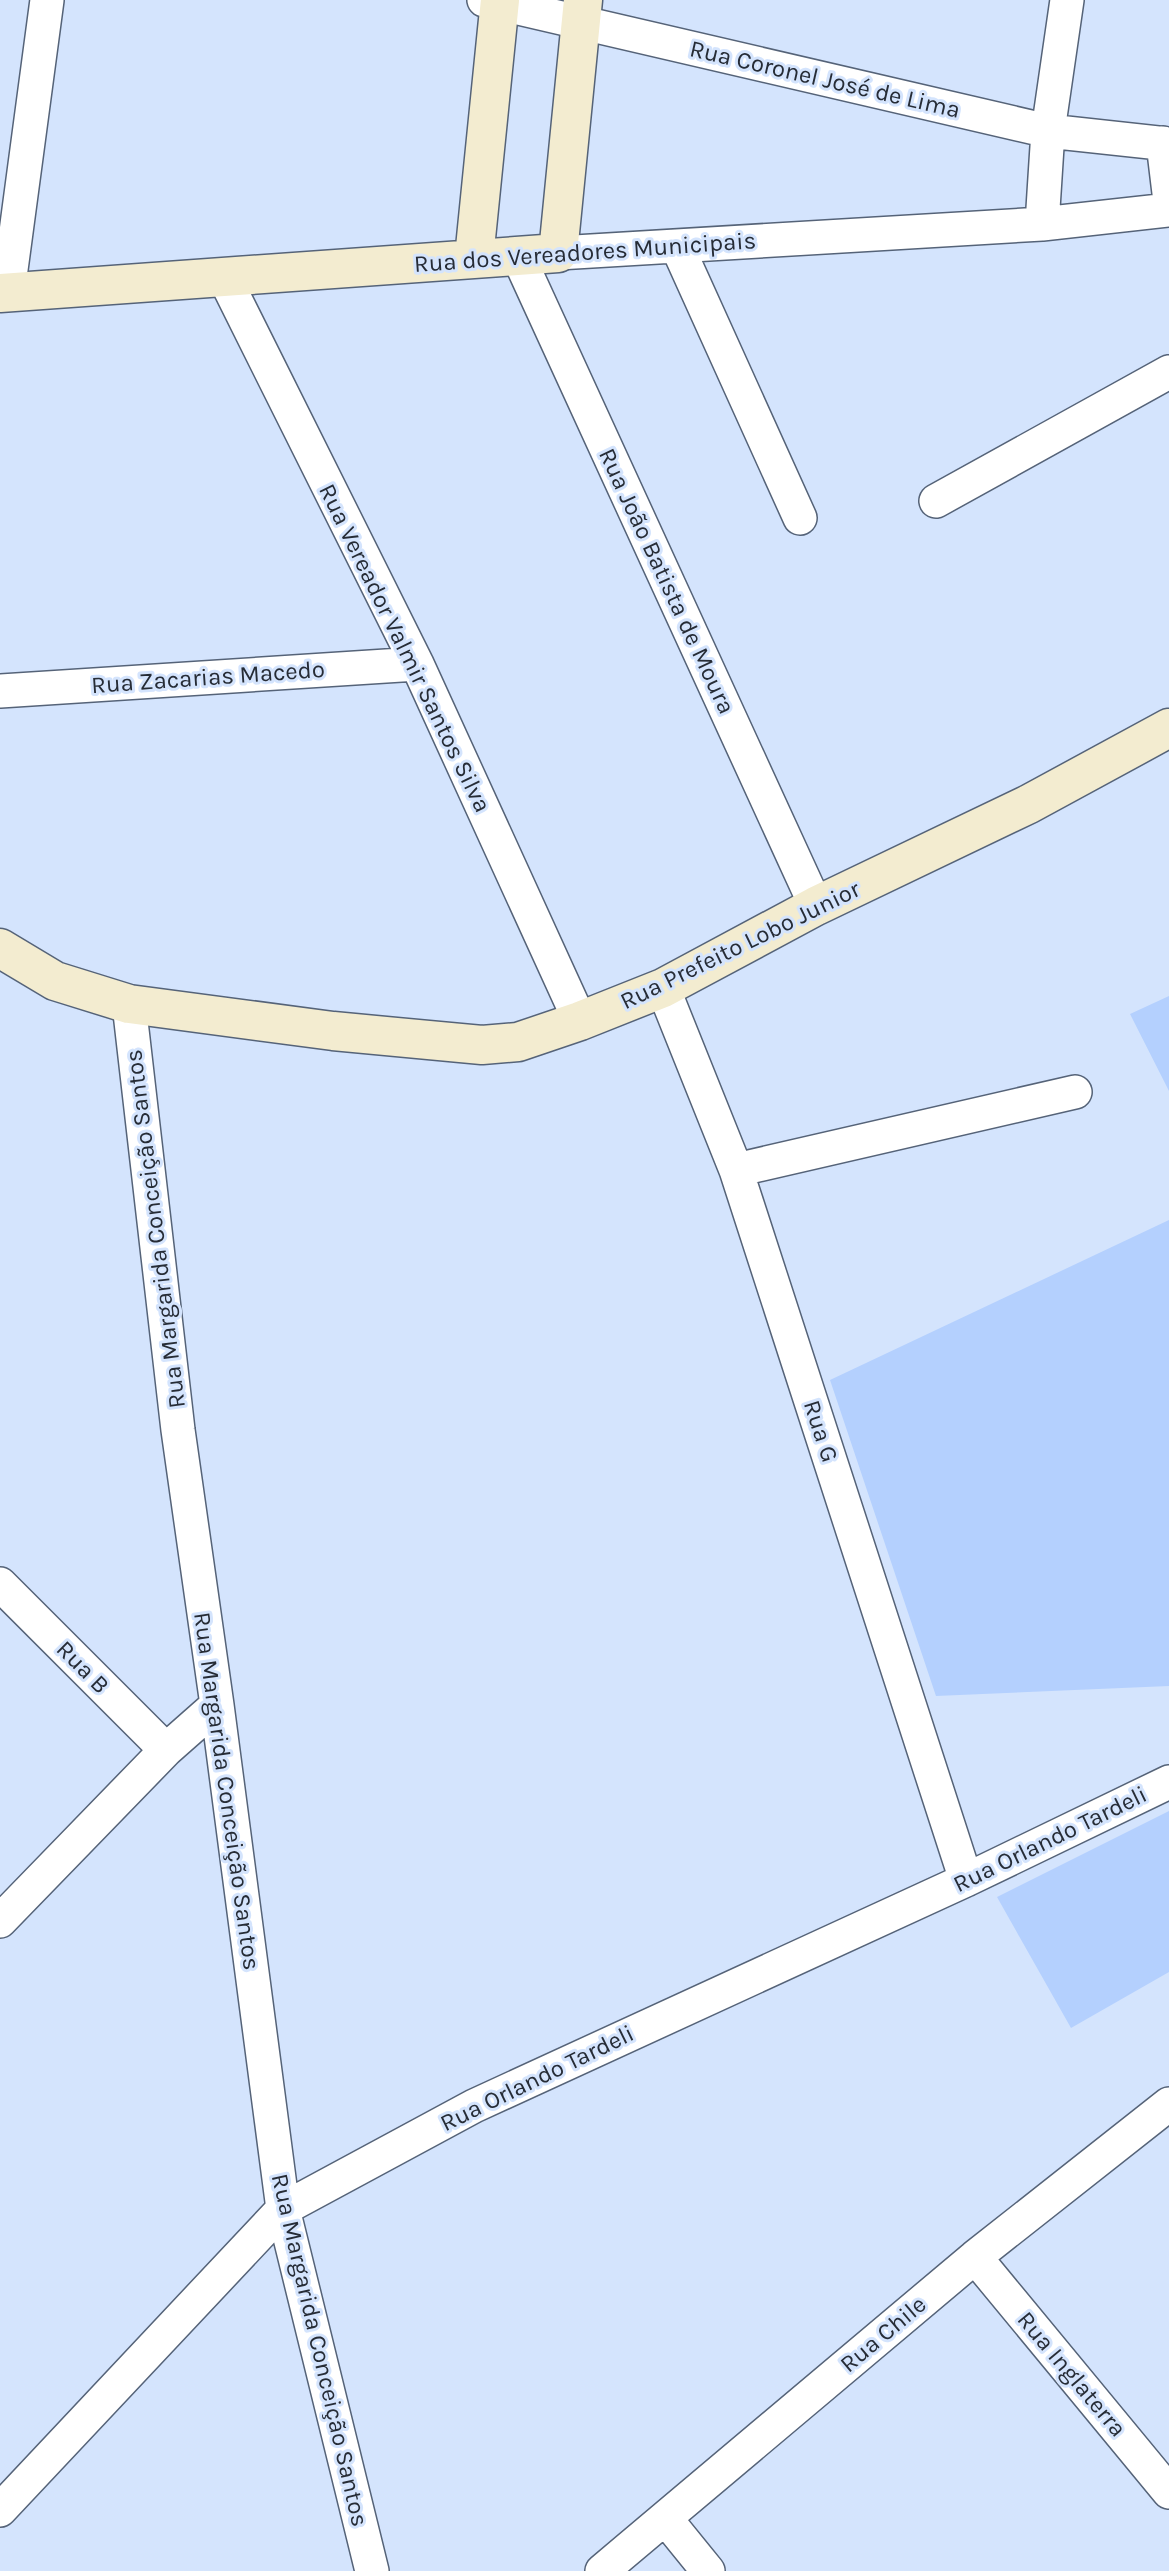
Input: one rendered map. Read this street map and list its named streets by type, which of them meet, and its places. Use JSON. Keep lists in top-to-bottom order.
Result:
{
  "streets": {
    "main road": ["Rua dos Vereadores Municipais", "Rua Prefeito Lobo Junior"],
    "street": [
      "Rua Coronel José de Lima",
      "Rua João Batista de Moura",
      "Rua Vereador Valmir Santos Silva",
      "Rua Zacarias Macedo",
      "Rua Margarida Conceição Santos",
      "Rua G",
      "Rua B",
      "Rua Orlando Tardeli",
      "Rua Chile",
      "Rua Inglaterra"
    ]
  },
  "crossings": [
    ["Rua dos Vereadores Municipais", "Rua João Batista de Moura"],
    ["Rua dos Vereadores Municipais", "Rua Vereador Valmir Santos Silva"],
    ["Rua João Batista de Moura", "Rua Prefeito Lobo Junior"],
    ["Rua Vereador Valmir Santos Silva", "Rua Zacarias Macedo"],
    ["Rua Vereador Valmir Santos Silva", "Rua Prefeito Lobo Junior"],
    ["Rua Prefeito Lobo Junior", "Rua Margarida Conceição Santos"],
    ["Rua Prefeito Lobo Junior", "Rua G"],
    ["Rua Margarida Conceição Santos", "Rua Orlando Tardeli"],
    ["Rua G", "Rua Orlando Tardeli"],
    ["Rua Chile", "Rua Inglaterra"]
  ]
}
